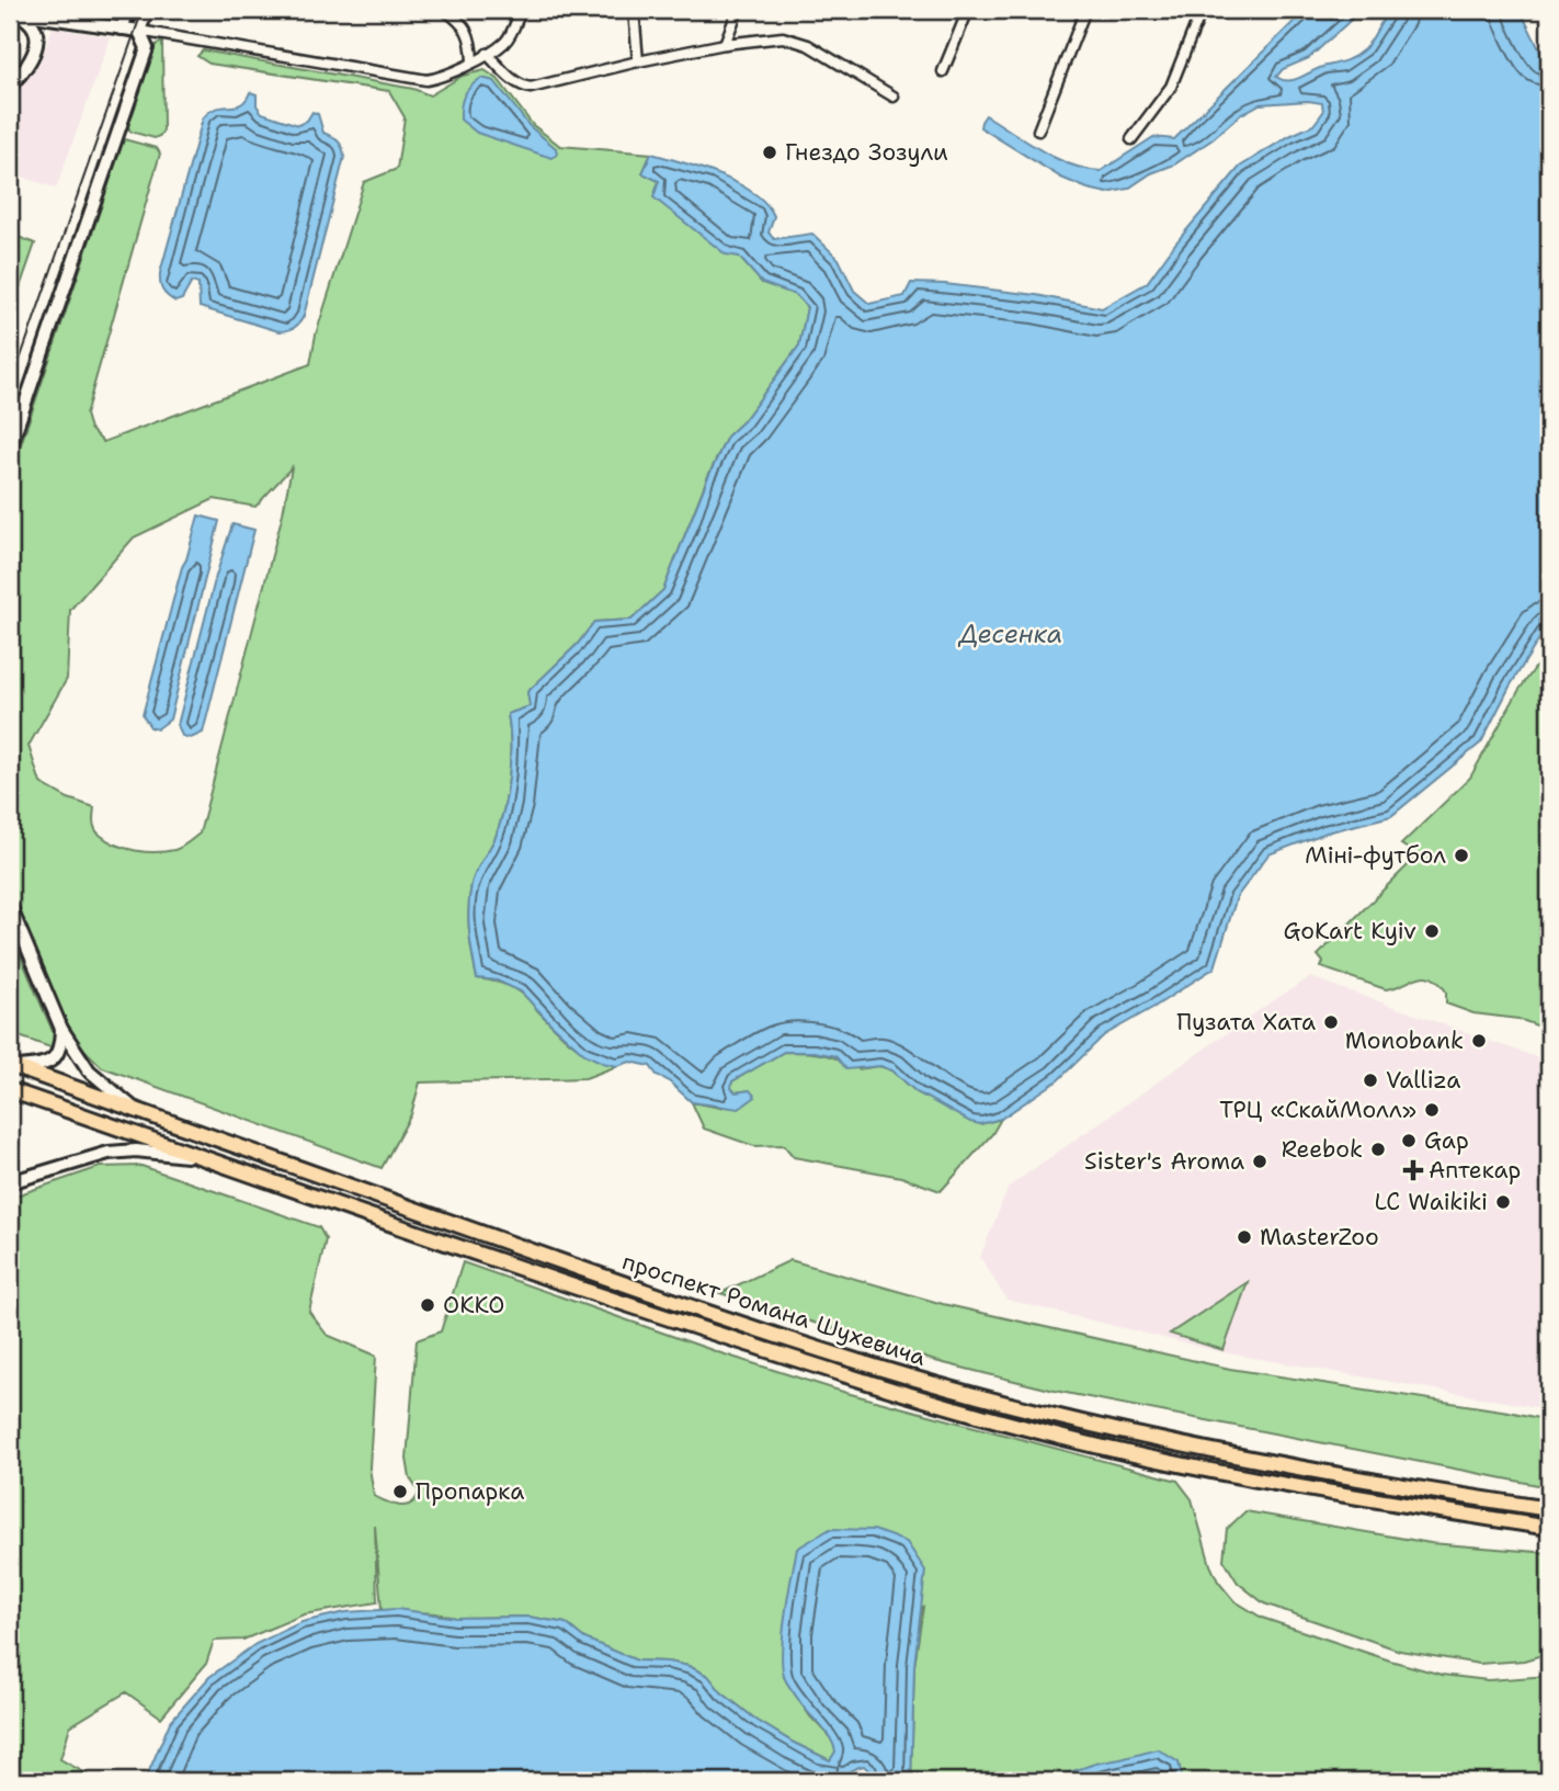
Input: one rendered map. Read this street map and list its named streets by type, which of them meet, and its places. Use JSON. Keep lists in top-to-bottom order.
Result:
{
  "streets": {
    "main road": ["проспект Романа Шухевича"]
  },
  "water": ["Десенка"],
  "places": {
    "other": [
      "Гнездо Зозули",
      "Міні-футбол",
      "GoKart Kyiv",
      "Пузата Хата",
      "Monobank",
      "Valliza",
      "ТРЦ «СкайМолл»",
      "Gap",
      "Reebok",
      "Sister's Aroma",
      "LC Waikiki",
      "MasterZoo",
      "ОККО",
      "Пропарка"
    ],
    "health": ["Аптекар"]
  }
}
